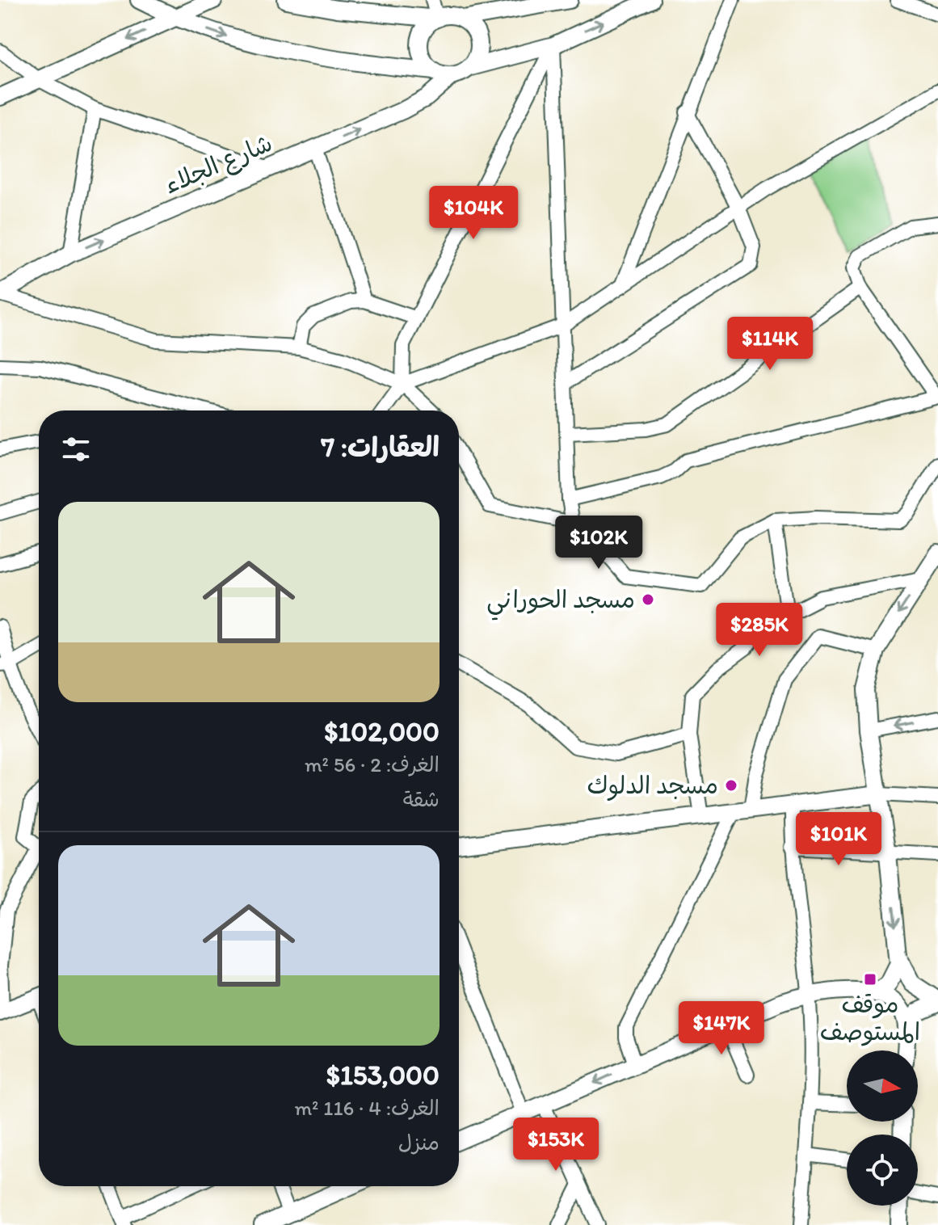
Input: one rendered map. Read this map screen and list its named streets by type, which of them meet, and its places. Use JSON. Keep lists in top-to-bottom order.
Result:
{
  "streets": {
    "main road": ["شارع الجلاء"]
  },
  "one_way": ["شارع الجلاء"],
  "places": {
    "other": ["مسجد الحوراني", "مسجد الدلوك"],
    "transit": ["موقف المستوصف"]
  },
  "north": "right",
  "page": {
    "price": [
      "$104K",
      "$114K",
      "$102K",
      "$285K",
      "$101K",
      "$147K",
      "$153K"
    ],
    "heading": "العقارات: 7",
    "list": [
      {
        "name": "$102,000",
        "note": "الغرف: 2 · 56 m² · شقة"
      },
      {
        "name": "$153,000",
        "note": "الغرف: 4 · 116 m² · منزل"
      }
    ]
  }
}
